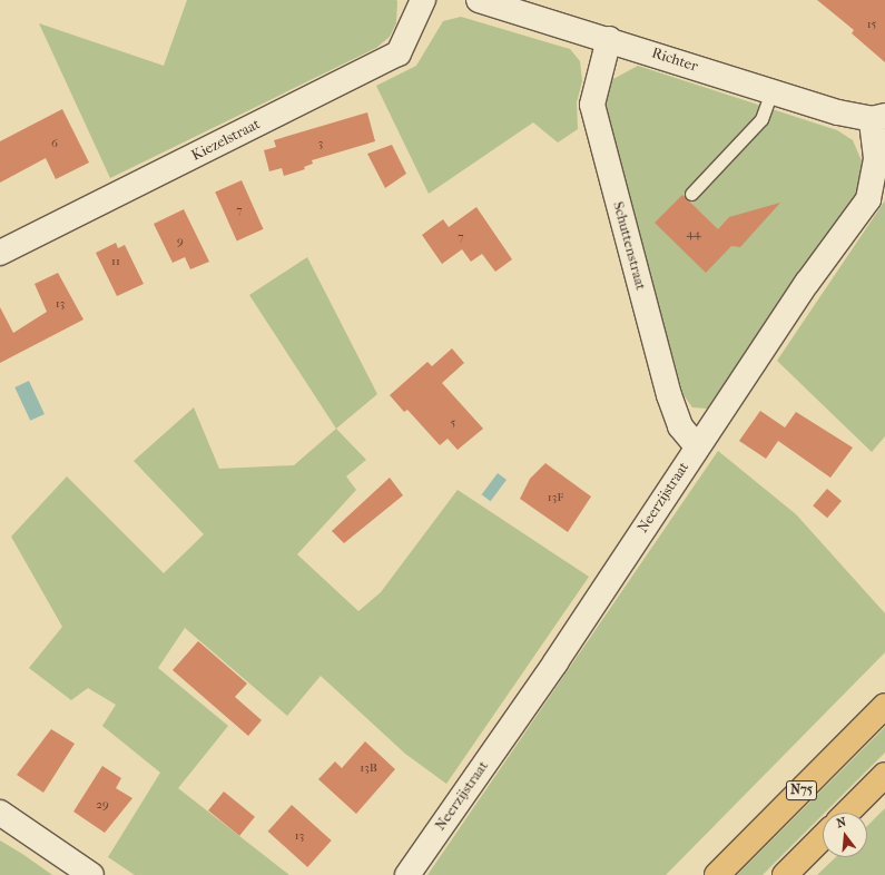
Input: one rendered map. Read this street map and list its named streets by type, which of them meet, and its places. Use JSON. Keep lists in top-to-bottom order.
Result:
{
  "streets": {
    "highway": ["N75"],
    "street": [
      "Richter",
      "Kiezelstraat",
      "Schuttenstraat",
      "Neerzijstraat"
    ]
  },
  "crossings": [
    ["Richter", "Schuttenstraat"],
    ["Richter", "Neerzijstraat"],
    ["Schuttenstraat", "Neerzijstraat"]
  ],
  "house_numbers": [
    "15",
    "6",
    "3",
    "7",
    "44",
    "7",
    "9",
    "11",
    "13",
    "5",
    "13F",
    "13B",
    "29",
    "13"
  ],
  "north": "top"
}
